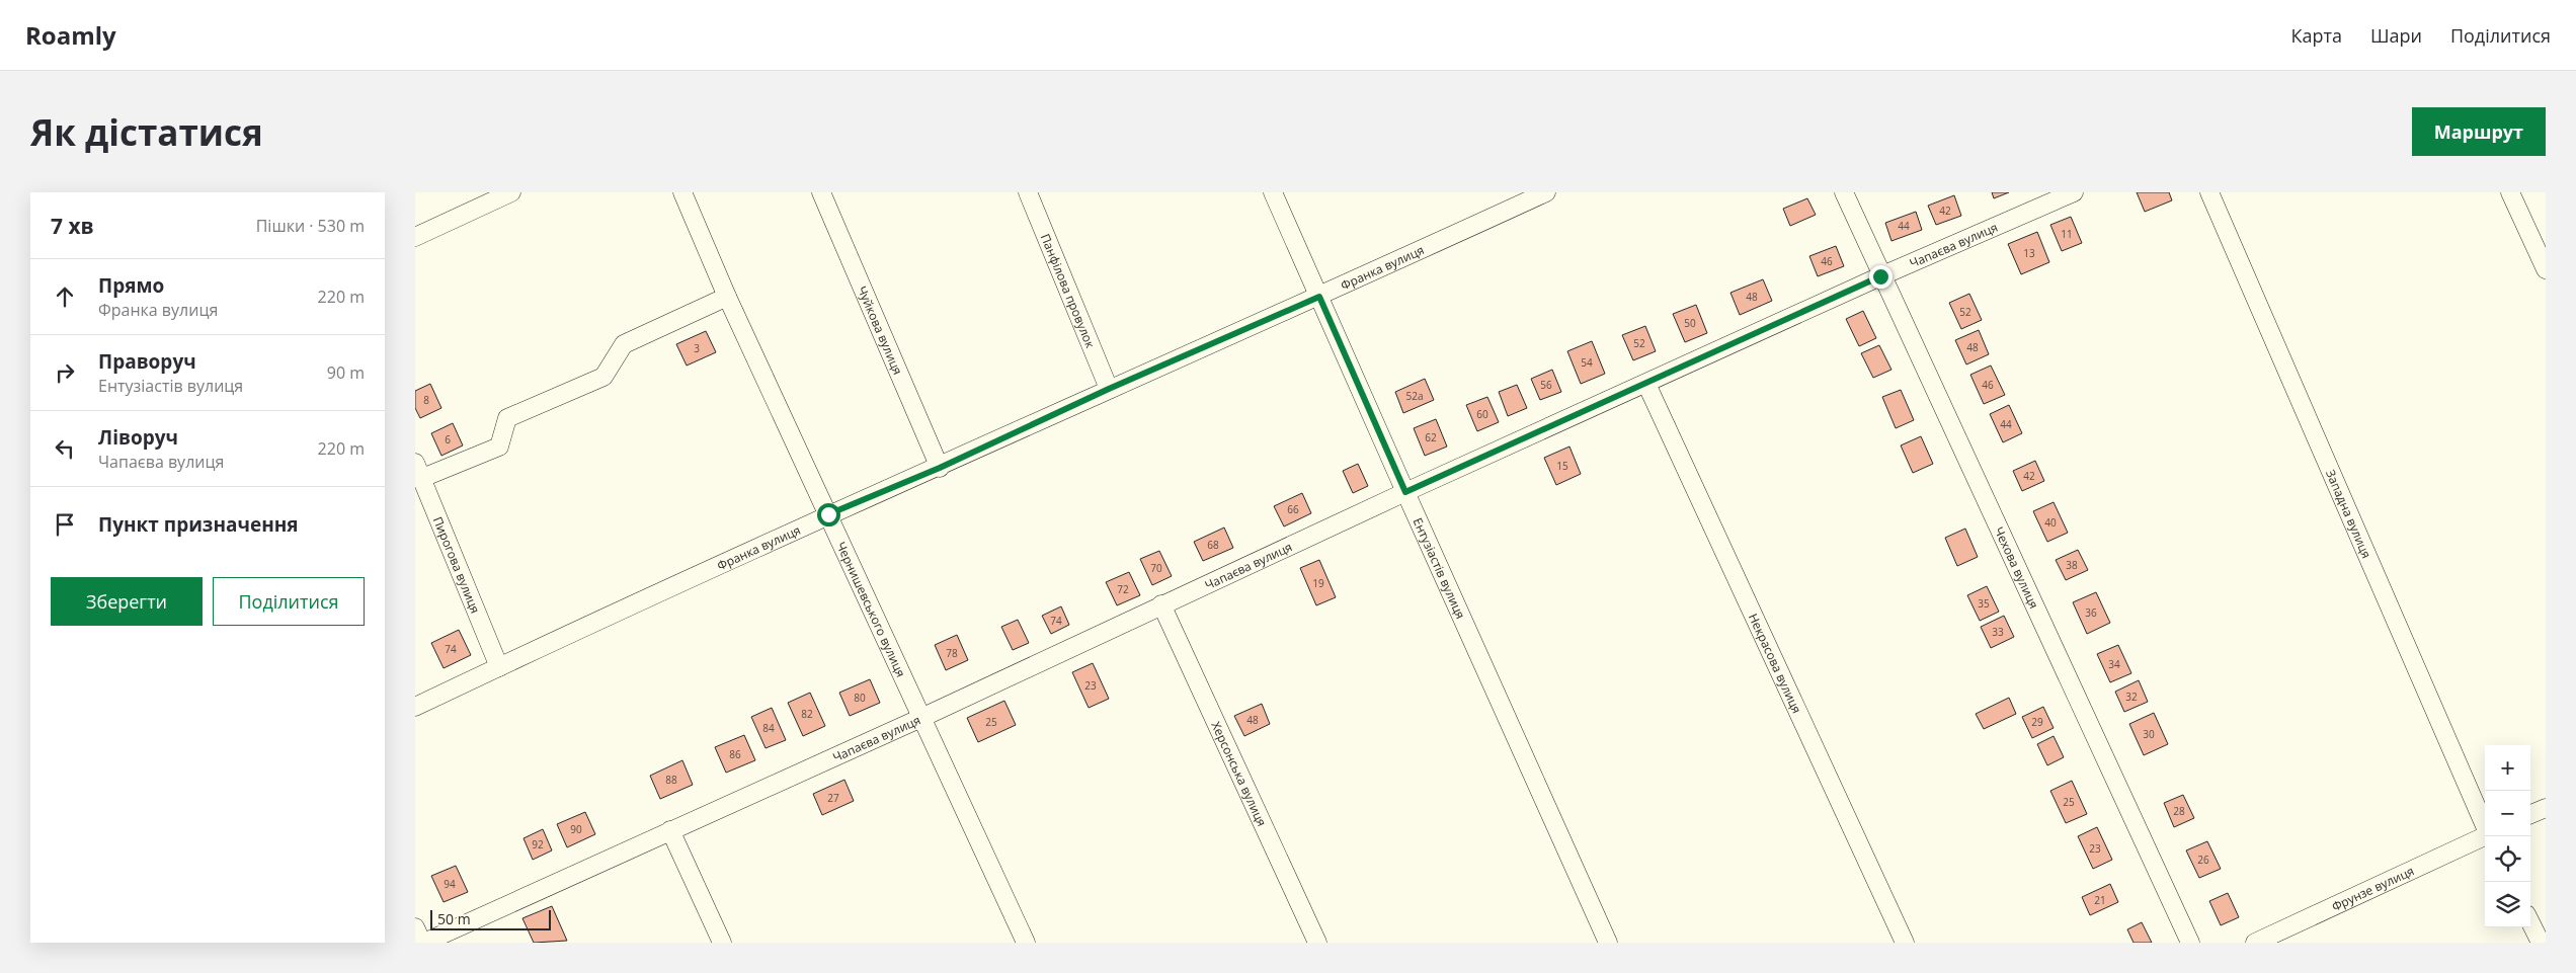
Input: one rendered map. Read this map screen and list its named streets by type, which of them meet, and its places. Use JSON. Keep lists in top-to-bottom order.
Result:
{
  "streets": {
    "street": [
      "Чапаєва вулиця",
      "Франка вулиця",
      "Панфілова провулок",
      "Чуйкова вулиця",
      "Западна вулиця",
      "Пирогова вулиця",
      "Ентузіастів вулиця",
      "Чехова вулиця",
      "Чернишевського вулиця",
      "Некрасова вулиця",
      "Херсонська вулиця",
      "Фрунзе вулиця"
    ]
  },
  "crossings": [
    ["Чапаєва вулиця", "Ентузіастів вулиця"],
    ["Чапаєва вулиця", "Чехова вулиця"],
    ["Чапаєва вулиця", "Чернишевського вулиця"],
    ["Чапаєва вулиця", "Некрасова вулиця"],
    ["Чапаєва вулиця", "Херсонська вулиця"],
    ["Франка вулиця", "Панфілова провулок"],
    ["Франка вулиця", "Чуйкова вулиця"],
    ["Франка вулиця", "Пирогова вулиця"],
    ["Франка вулиця", "Ентузіастів вулиця"],
    ["Франка вулиця", "Чернишевського вулиця"]
  ],
  "house_numbers": [
    "42",
    "44",
    "11",
    "13",
    "46",
    "48",
    "52",
    "50",
    "52",
    "48",
    "3",
    "54",
    "56",
    "46",
    "52а",
    "8",
    "60",
    "44",
    "62",
    "6",
    "15",
    "42",
    "66",
    "40",
    "68",
    "38",
    "70",
    "19",
    "72",
    "35",
    "36",
    "74",
    "33",
    "74",
    "78",
    "34",
    "23",
    "32",
    "80",
    "82",
    "48",
    "25",
    "29",
    "84",
    "30",
    "86",
    "88",
    "27",
    "25",
    "28",
    "90",
    "92",
    "23",
    "26",
    "94",
    "21"
  ],
  "scale_bar": "50 m",
  "page": {
    "header": "Roamly",
    "nav": ["Карта", "Шари", "Поділитися"],
    "buttons": [
      "Маршрут",
      ["Зберегти", "Поділитися"]
    ],
    "title": "Як дістатися",
    "heading": ["7 хв", "Пішки · 530 m"],
    "list": [
      ["Прямо", "Франка вулиця", "220 m"],
      ["Праворуч", "Ентузіастів вулиця", "90 m"],
      ["Ліворуч", "Чапаєва вулиця", "220 m"],
      "Пункт призначення"
    ],
    "map_buttons": ["+", "−"],
    "scale": "50 m"
  }
}
